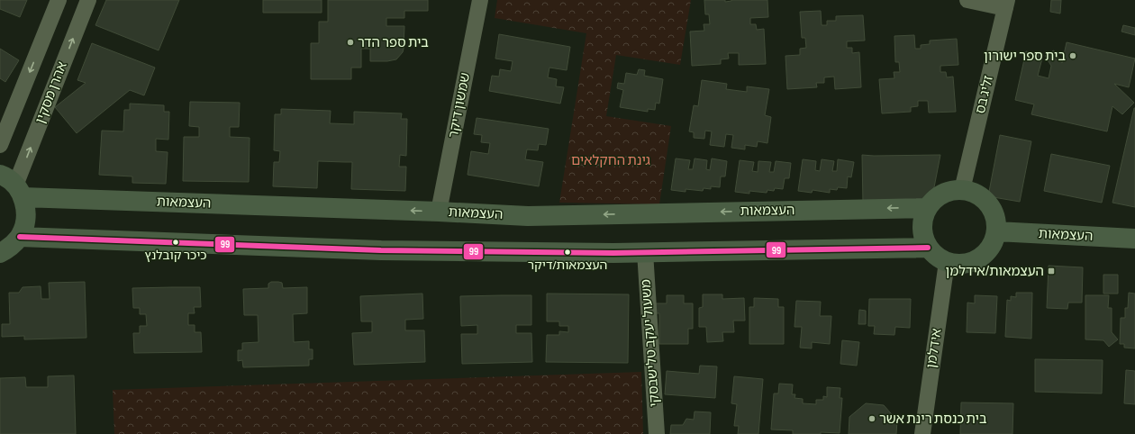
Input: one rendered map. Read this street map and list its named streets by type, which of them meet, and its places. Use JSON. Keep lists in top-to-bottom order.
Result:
{
  "streets": {
    "main road": ["העצמאות"],
    "street": [
      "אהרן מסקין",
      "זליג בס",
      "שמשון דיקר",
      "משעול יעקב טלישבסקי",
      "אידלמן"
    ]
  },
  "crossings": [
    ["אהרן מסקין", "העצמאות"],
    ["זליג בס", "העצמאות"],
    ["זליג בס", "אידלמן"],
    ["שמשון דיקר", "העצמאות"],
    ["העצמאות", "אידלמן"]
  ],
  "parks": ["גינת החקלאים"],
  "places": {
    "other": [
      "בית ספר הדר",
      "בית ספר ישורון",
      "כיכר קובלנץ",
      "העצמאות/דיקר",
      "בית כנסת רינת אשר"
    ],
    "transit": ["העצמאות/אידלמן"]
  },
  "lines": ["transit line 99"]
}
